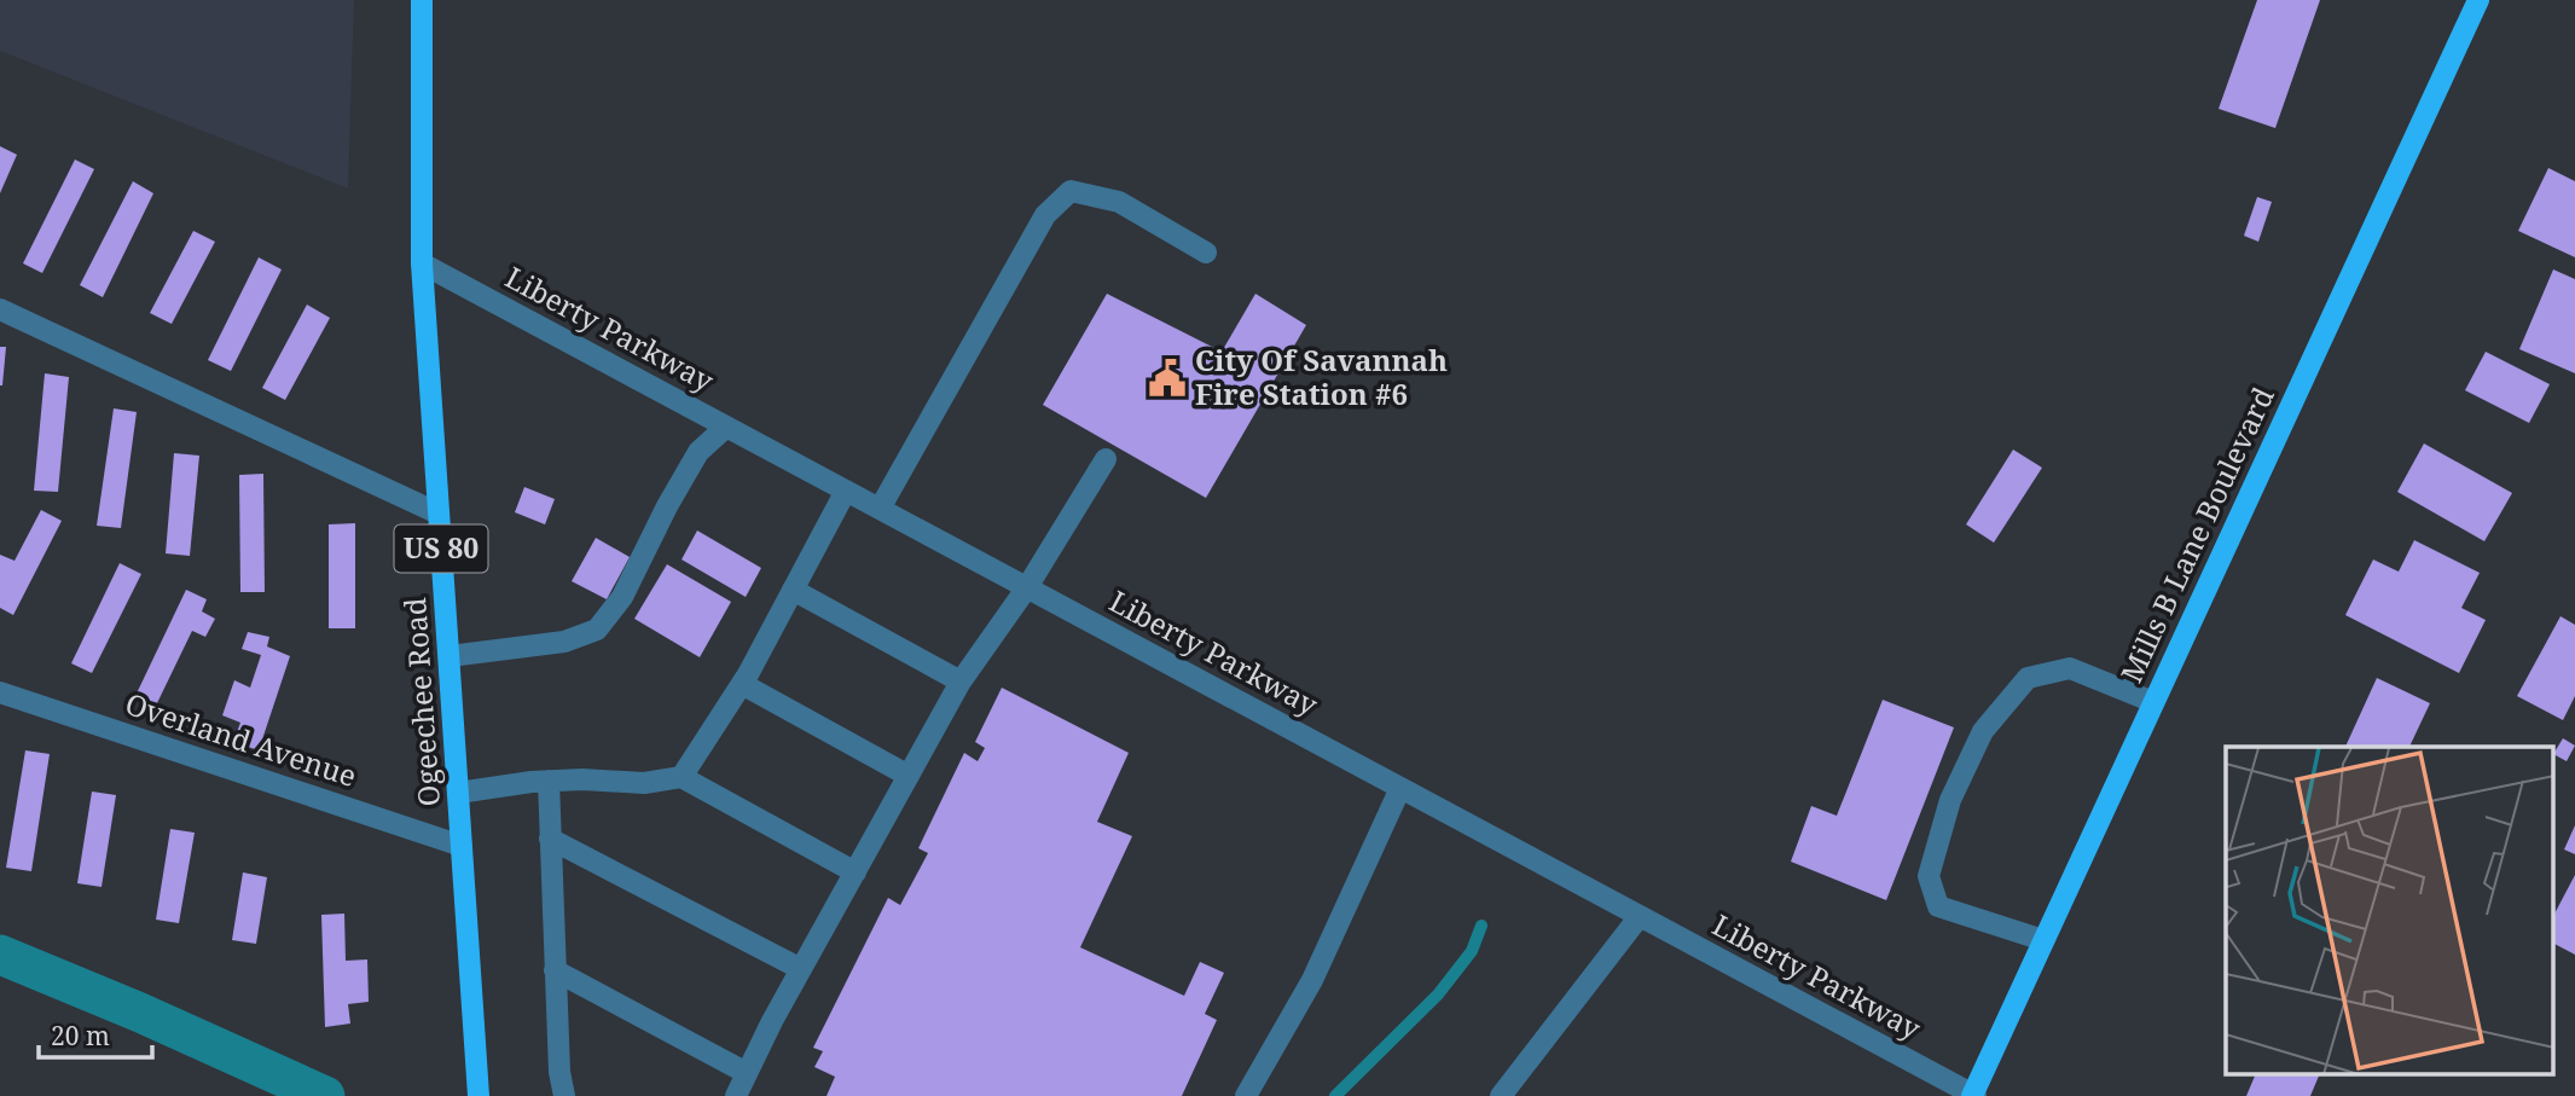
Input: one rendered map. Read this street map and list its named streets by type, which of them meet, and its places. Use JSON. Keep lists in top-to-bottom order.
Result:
{
  "streets": {
    "main road": ["Mills B Lane Boulevard", "US 80", "Ogeechee Road"],
    "street": ["Liberty Parkway", "Overland Avenue"]
  },
  "crossings": [
    ["Liberty Parkway", "Mills B Lane Boulevard"],
    ["Liberty Parkway", "Ogeechee Road"],
    ["Ogeechee Road", "Overland Avenue"]
  ],
  "places": {
    "public building": ["City Of Savannah Fire Station #6"]
  },
  "scale_bar": "20 m"
}
